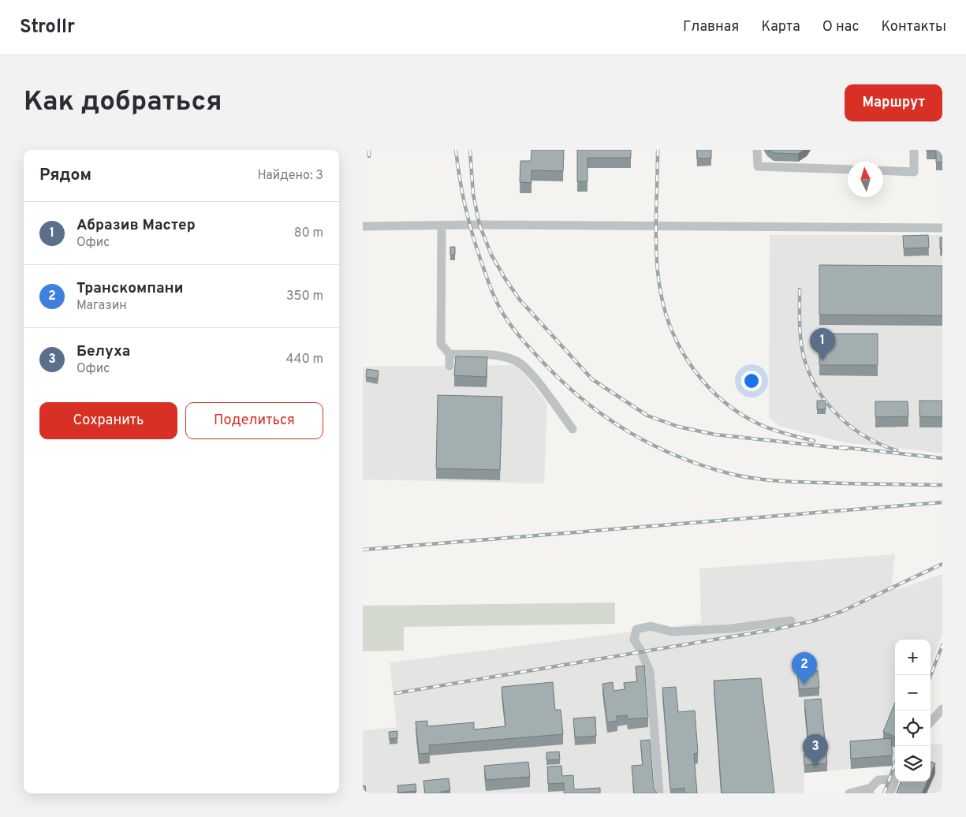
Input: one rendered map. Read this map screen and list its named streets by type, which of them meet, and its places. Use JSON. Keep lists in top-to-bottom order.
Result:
{
  "north": "top",
  "page": {
    "header": "Strollr",
    "nav": [
      "Главная",
      "Карта",
      "О нас",
      "Контакты"
    ],
    "buttons": [
      "Маршрут",
      ["Сохранить", "Поделиться"]
    ],
    "title": "Как добраться",
    "heading": ["Рядом", "Найдено: 3"],
    "list": [
      {
        "mark": "1",
        "name": "Абразив Мастер",
        "note": "Офис",
        "value": "80 m"
      },
      {
        "mark": "2",
        "name": "Транскомпани",
        "note": "Магазин",
        "value": "350 m"
      },
      {
        "mark": "3",
        "name": "Белуха",
        "note": "Офис",
        "value": "440 m"
      }
    ],
    "pins": ["1", "2", "3"],
    "map_buttons": ["+", "−"]
  }
}
